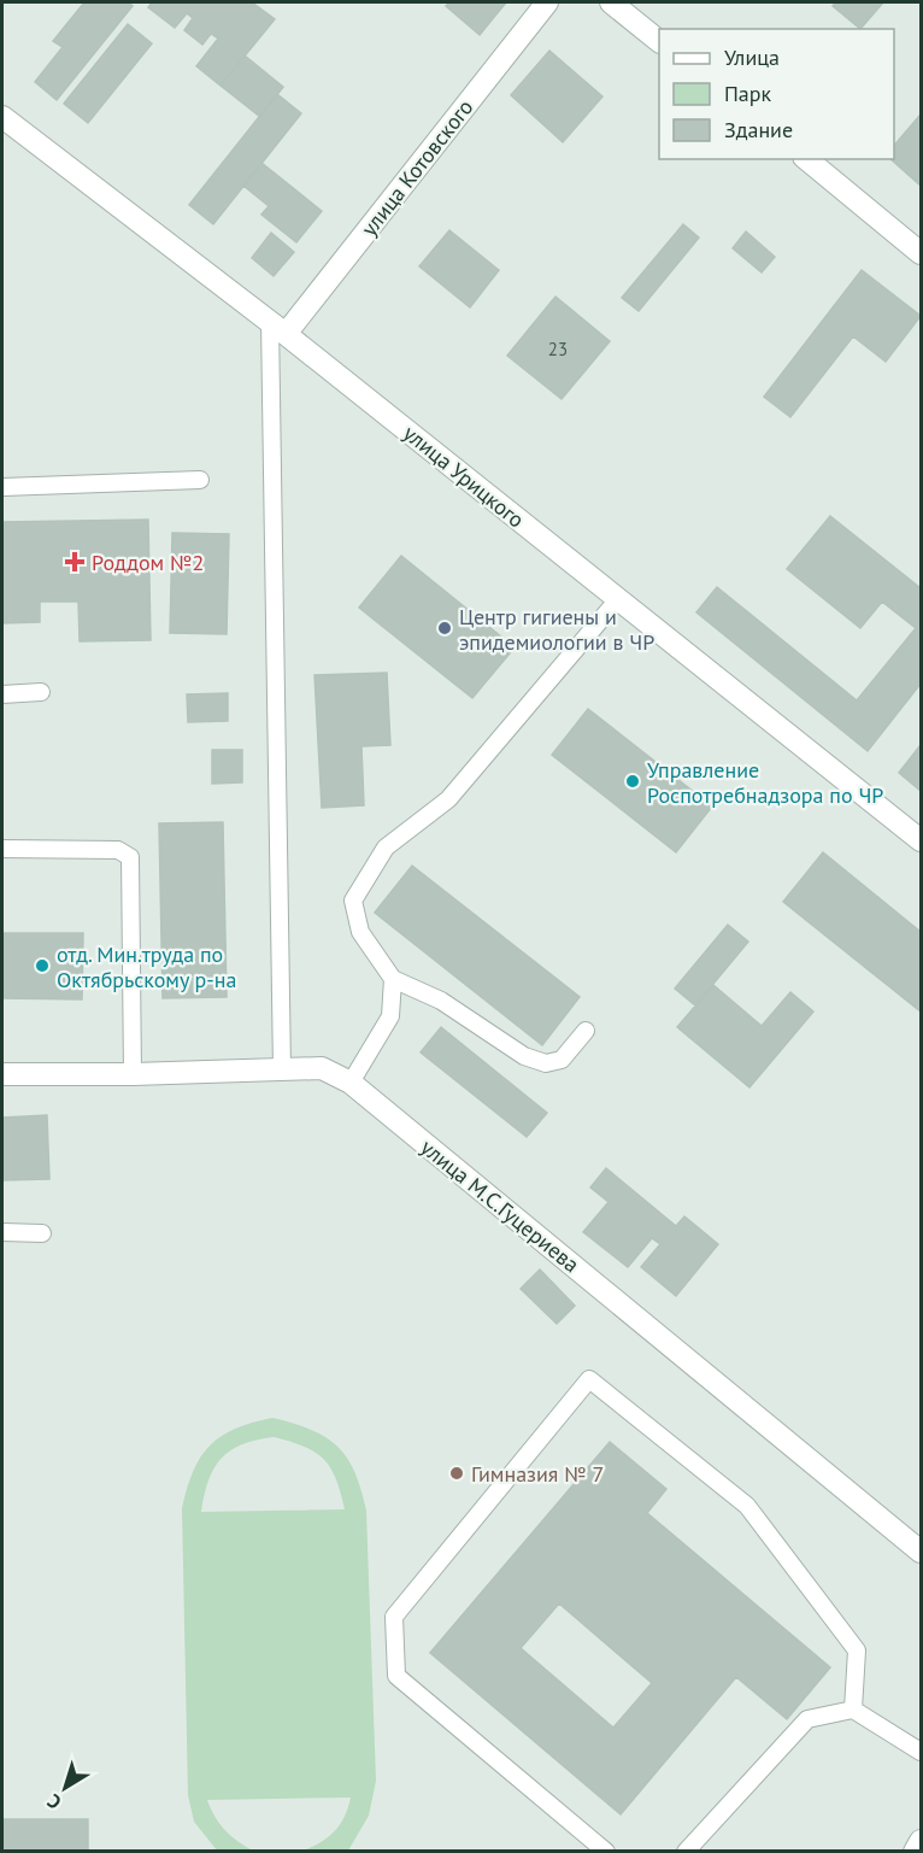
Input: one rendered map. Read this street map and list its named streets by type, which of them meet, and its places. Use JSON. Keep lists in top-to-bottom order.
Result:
{
  "streets": {
    "street": ["улица Котовского", "улица Урицкого", "улица М.С.Гуцериева"]
  },
  "crossings": [
    ["улица Котовского", "улица Урицкого"]
  ],
  "places": {
    "health": ["Роддом №2"],
    "other": [
      "Центр гигиены и эпидемиологии в ЧР",
      "Управление Роспотребнадзора по ЧР",
      "отд. Мин.труда по Октябрьскому р-на",
      "Гимназия № 7"
    ]
  },
  "house_numbers": ["23"],
  "legend": ["Улица", "Парк", "Здание"],
  "north": "bottom left"
}
